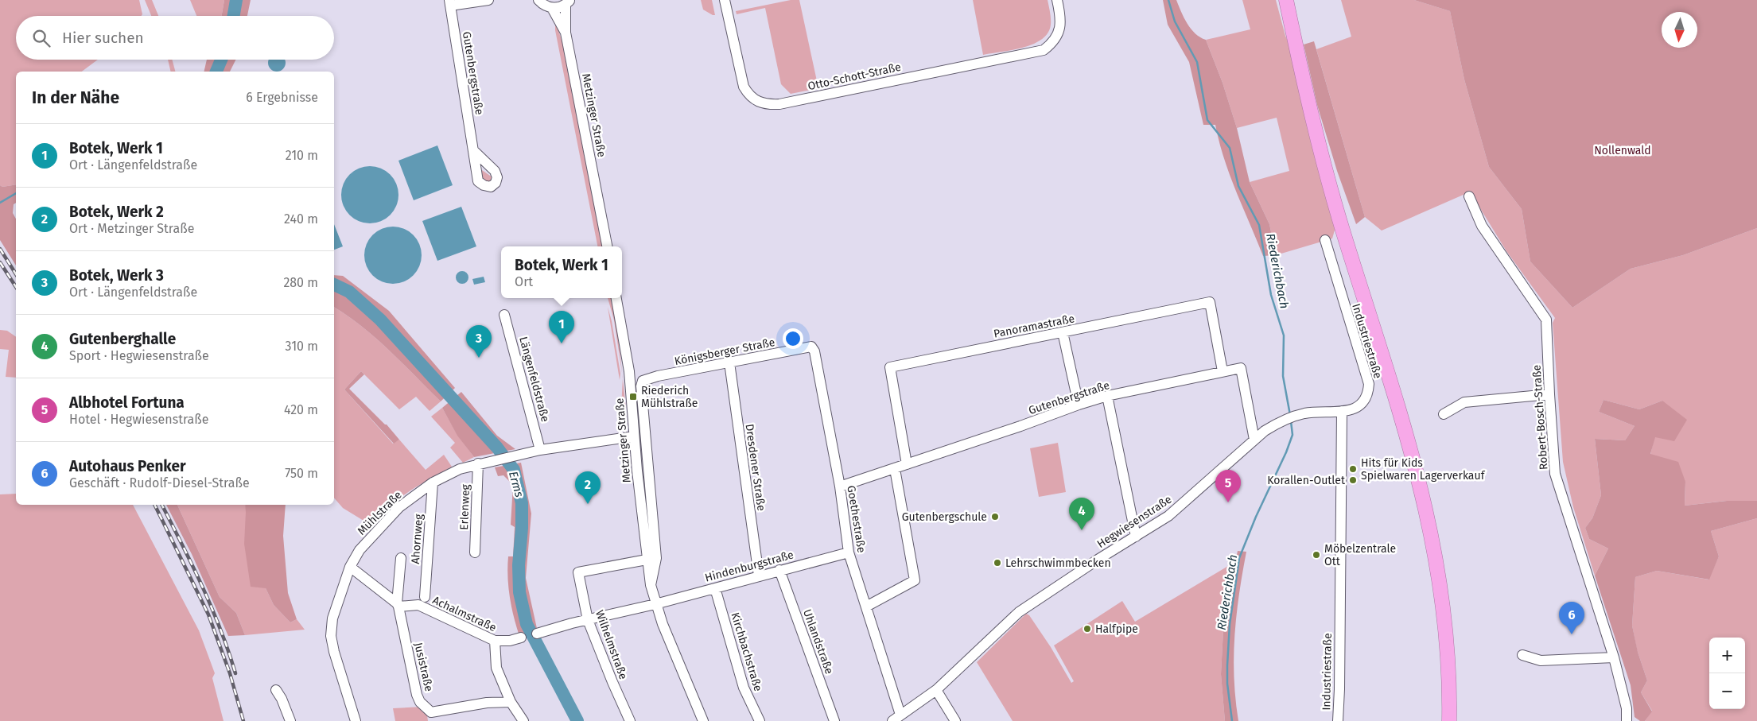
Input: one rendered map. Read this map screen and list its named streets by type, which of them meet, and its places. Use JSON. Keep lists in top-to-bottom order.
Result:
{
  "streets": {
    "street": [
      "Gutenbergstraße",
      "Otto-Schott-Straße",
      "Metzinger Straße",
      "Panoramastraße",
      "Industriestraße",
      "Königsberger Straße",
      "Längenfeldstraße",
      "Robert-Bosch-Straße",
      "Dresdener Straße",
      "Erlenweg",
      "Mühlstraße",
      "Goethestraße",
      "Hegwiesenstraße",
      "Ahornweg",
      "Hindenburgstraße",
      "Achalmstraße",
      "Uhlandstraße",
      "Wilhelmstraße",
      "Kirchbachstraße",
      "Jusistraße"
    ]
  },
  "crossings": [
    ["Gutenbergstraße", "Panoramastraße"],
    ["Gutenbergstraße", "Goethestraße"],
    ["Gutenbergstraße", "Hegwiesenstraße"],
    ["Metzinger Straße", "Königsberger Straße"],
    ["Metzinger Straße", "Mühlstraße"],
    ["Metzinger Straße", "Hindenburgstraße"],
    ["Metzinger Straße", "Wilhelmstraße"],
    ["Industriestraße", "Hegwiesenstraße"],
    ["Königsberger Straße", "Dresdener Straße"],
    ["Königsberger Straße", "Goethestraße"],
    ["Längenfeldstraße", "Mühlstraße"],
    ["Dresdener Straße", "Hindenburgstraße"],
    ["Erlenweg", "Mühlstraße"],
    ["Mühlstraße", "Ahornweg"],
    ["Goethestraße", "Hegwiesenstraße"],
    ["Goethestraße", "Hindenburgstraße"],
    ["Hindenburgstraße", "Uhlandstraße"],
    ["Hindenburgstraße", "Wilhelmstraße"],
    ["Hindenburgstraße", "Kirchbachstraße"],
    ["Achalmstraße", "Jusistraße"]
  ],
  "water": ["Riederichbach", "Erms"],
  "parks": ["Nollenwald"],
  "places": {
    "transit": ["Riederich Mühlstraße"],
    "other": [
      "Hits für Kids Spielwaren Lagerverkauf",
      "Korallen-Outlet",
      "Gutenbergschule",
      "Möbelzentrale Ott",
      "Lehrschwimmbecken",
      "Halfpipe"
    ]
  },
  "north": "bottom",
  "page": {
    "search": "Hier suchen",
    "heading": ["In der Nähe", "6 Ergebnisse"],
    "list": [
      {
        "mark": "1",
        "name": "Botek, Werk 1",
        "note": "Ort · Längenfeldstraße",
        "value": "210 m"
      },
      {
        "mark": "2",
        "name": "Botek, Werk 2",
        "note": "Ort · Metzinger Straße",
        "value": "240 m"
      },
      {
        "mark": "3",
        "name": "Botek, Werk 3",
        "note": "Ort · Längenfeldstraße",
        "value": "280 m"
      },
      {
        "mark": "4",
        "name": "Gutenberghalle",
        "note": "Sport · Hegwiesenstraße",
        "value": "310 m"
      },
      {
        "mark": "5",
        "name": "Albhotel Fortuna",
        "note": "Hotel · Hegwiesenstraße",
        "value": "420 m"
      },
      {
        "mark": "6",
        "name": "Autohaus Penker",
        "note": "Geschäft · Rudolf-Diesel-Straße",
        "value": "750 m"
      }
    ],
    "popup": ["Botek, Werk 1", "Ort"],
    "pins": [
      "1",
      "3",
      "5",
      "2",
      "4",
      "6"
    ],
    "map_buttons": ["+", "−"]
  }
}
